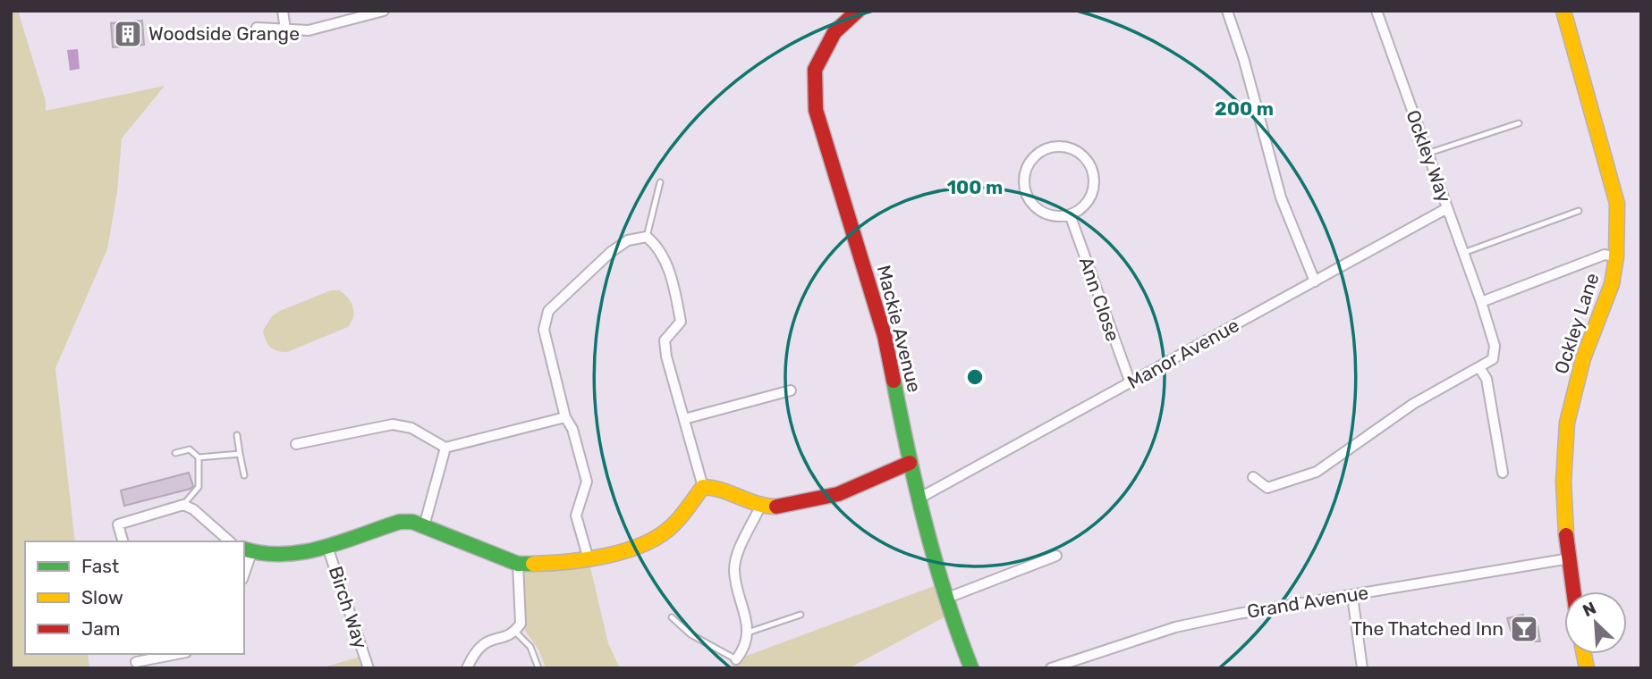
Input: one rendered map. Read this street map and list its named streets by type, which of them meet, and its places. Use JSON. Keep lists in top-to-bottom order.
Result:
{
  "streets": {
    "street": [
      "Ockley Way",
      "Ann Close",
      "Ockley Lane",
      "Mackie Avenue",
      "Manor Avenue",
      "Grand Avenue",
      "Birch Way"
    ]
  },
  "crossings": [
    ["Ockley Way", "Manor Avenue"],
    ["Ann Close", "Manor Avenue"],
    ["Ockley Lane", "Grand Avenue"],
    ["Mackie Avenue", "Manor Avenue"]
  ],
  "places": {
    "building": ["Woodside Grange"],
    "bar": ["The Thatched Inn"]
  },
  "legend": ["Fast", "Slow", "Jam"],
  "north": "top left",
  "rings": ["200 m", "100 m"]
}
